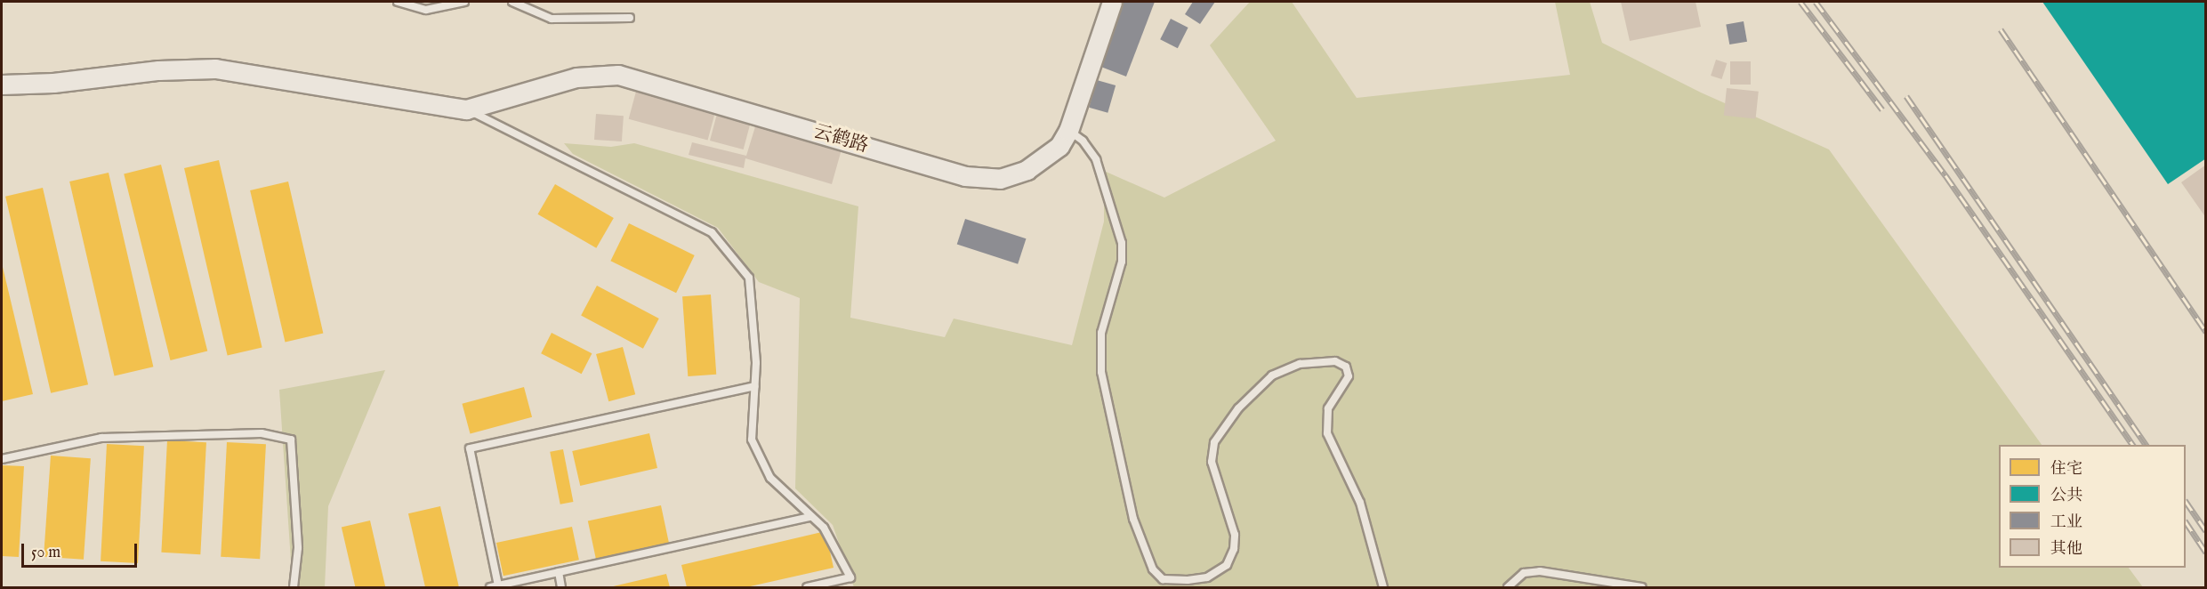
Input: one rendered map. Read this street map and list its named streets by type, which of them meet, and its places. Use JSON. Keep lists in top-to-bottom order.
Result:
{
  "streets": {
    "street": ["云鹤路"]
  },
  "legend": [
    "住宅",
    "公共",
    "工业",
    "其他"
  ],
  "scale_bar": "50 m"
}
